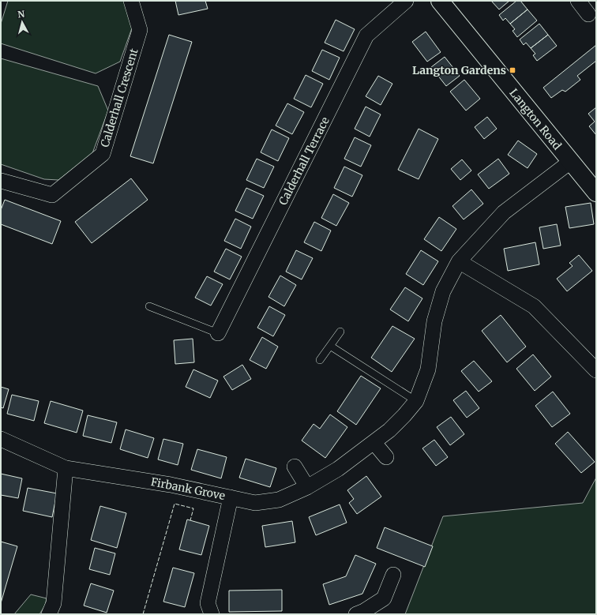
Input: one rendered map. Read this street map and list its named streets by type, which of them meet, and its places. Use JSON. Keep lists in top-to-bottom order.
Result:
{
  "streets": {
    "street": [
      "Calderhall Crescent",
      "Langton Road",
      "Calderhall Terrace",
      "Firbank Grove"
    ]
  },
  "places": {
    "transit": ["Langton Gardens"]
  },
  "north": "top"
}
